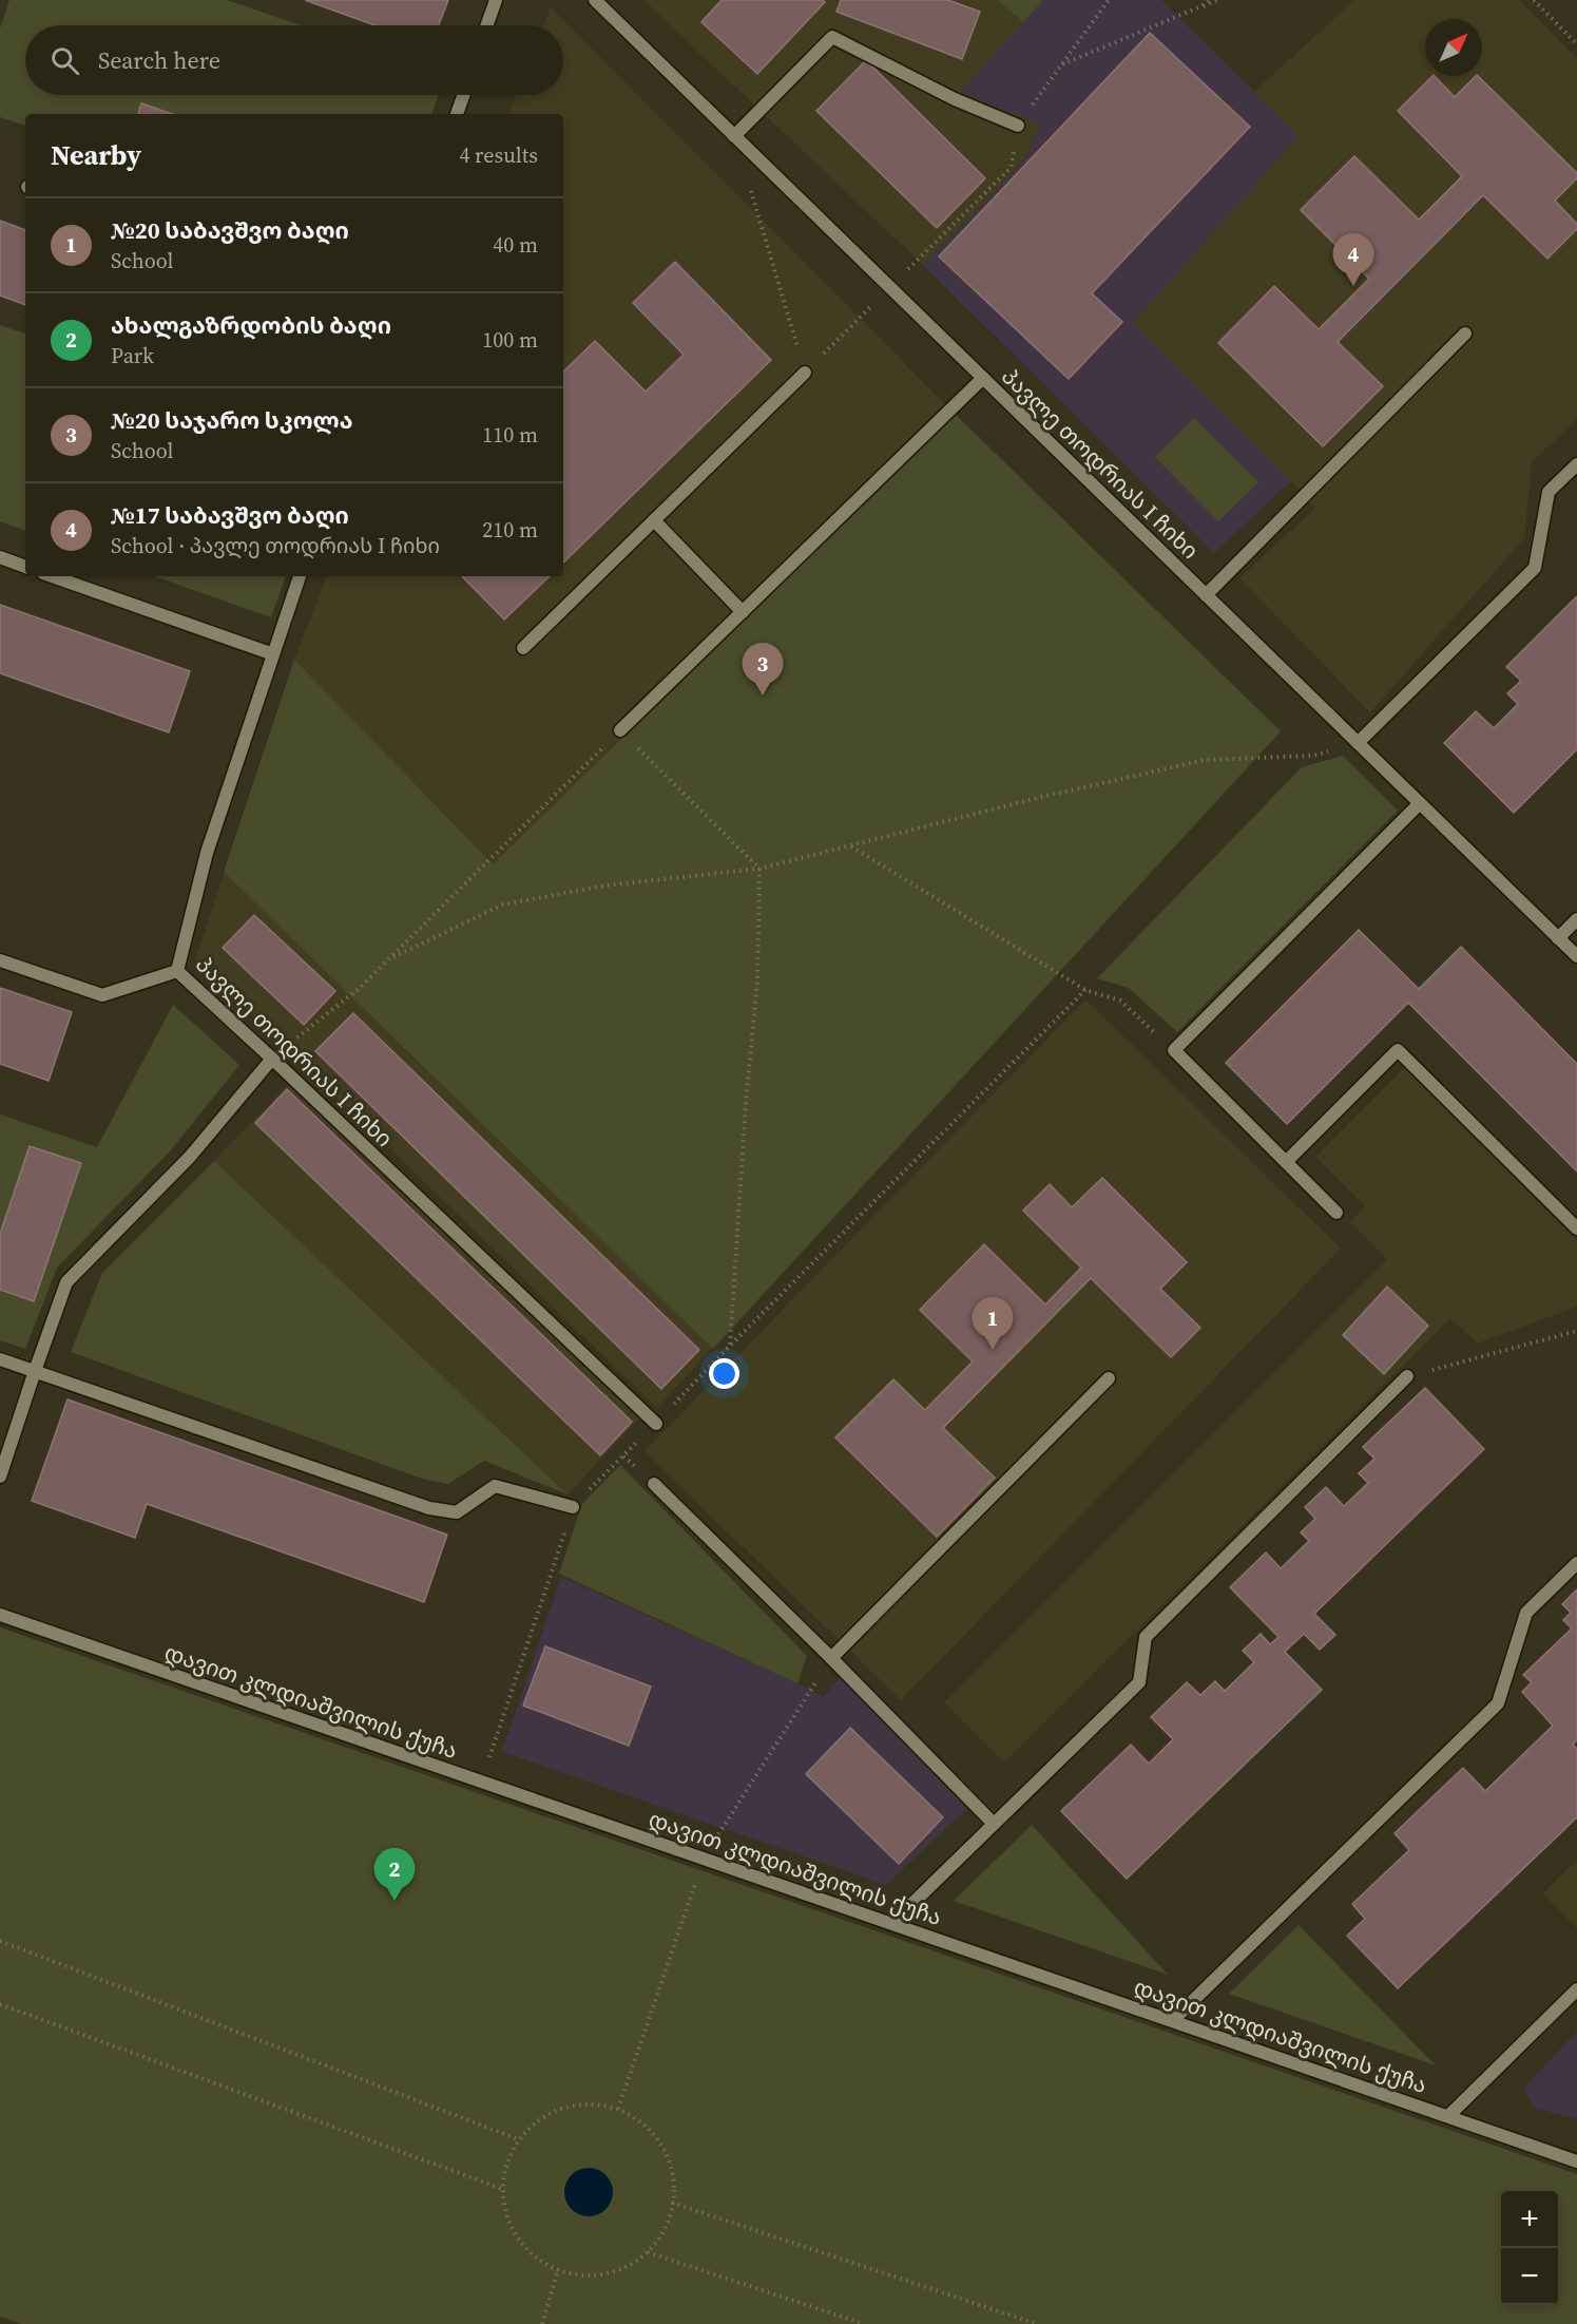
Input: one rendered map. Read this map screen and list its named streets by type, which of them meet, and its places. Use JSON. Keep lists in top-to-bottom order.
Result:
{
  "streets": {
    "street": ["პავლე თოდრიას I ჩიხი", "დავით კლდიაშვილის ქუჩა"]
  },
  "north": "top right",
  "page": {
    "search": "Search here",
    "heading": ["Nearby", "4 results"],
    "list": [
      {
        "mark": "1",
        "name": "№20 საბავშვო ბაღი",
        "note": "School",
        "value": "40 m"
      },
      {
        "mark": "2",
        "name": "ახალგაზრდობის ბაღი",
        "note": "Park",
        "value": "100 m"
      },
      {
        "mark": "3",
        "name": "№20 საჯარო სკოლა",
        "note": "School",
        "value": "110 m"
      },
      {
        "mark": "4",
        "name": "№17 საბავშვო ბაღი",
        "note": "School · პავლე თოდრიას I ჩიხი",
        "value": "210 m"
      }
    ],
    "pins": [
      "4",
      "3",
      "1",
      "2"
    ],
    "map_buttons": ["+", "−"]
  }
}
